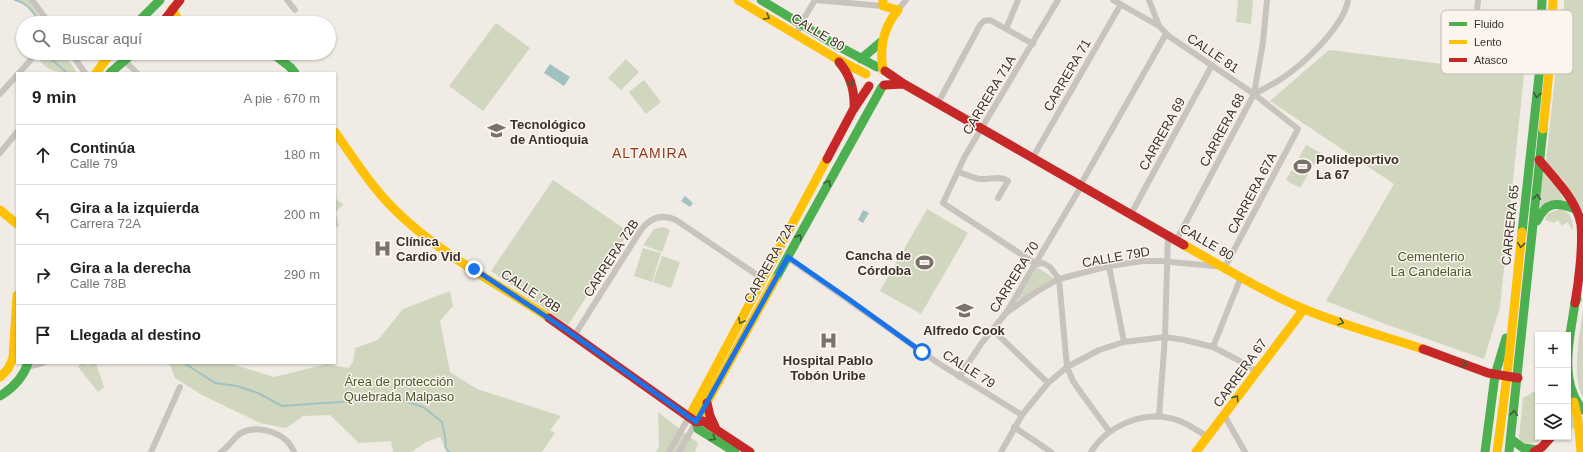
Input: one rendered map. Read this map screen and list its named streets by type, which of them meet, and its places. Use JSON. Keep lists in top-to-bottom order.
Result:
{
  "streets": {
    "main road": [
      "CALLE 80",
      "CARRERA 65",
      "CARRERA 72A",
      "CALLE 78B",
      "CARRERA 67"
    ],
    "street": [
      "CALLE 81",
      "CARRERA 71",
      "CARRERA 71A",
      "CARRERA 68",
      "CARRERA 69",
      "CARRERA 67A",
      "CALLE 79D",
      "CARRERA 72B",
      "CARRERA 70",
      "CALLE 79"
    ]
  },
  "crossings": [
    ["CALLE 80", "CARRERA 71"],
    ["CALLE 80", "CARRERA 71A"],
    ["CALLE 80", "CARRERA 68"],
    ["CALLE 80", "CARRERA 69"],
    ["CALLE 80", "CARRERA 67A"],
    ["CALLE 80", "CARRERA 65"],
    ["CALLE 80", "CALLE 79D"],
    ["CALLE 80", "CARRERA 72A"],
    ["CALLE 80", "CARRERA 70"],
    ["CALLE 80", "CARRERA 67"],
    ["CALLE 81", "CARRERA 71"],
    ["CALLE 81", "CARRERA 68"],
    ["CALLE 81", "CARRERA 69"],
    ["CALLE 81", "CARRERA 67A"],
    ["CALLE 81", "CARRERA 70"],
    ["CARRERA 71A", "CARRERA 70"],
    ["CARRERA 67A", "CALLE 79D"],
    ["CALLE 79D", "CARRERA 70"],
    ["CARRERA 72B", "CARRERA 72A"],
    ["CARRERA 72B", "CALLE 78B"],
    ["CARRERA 72A", "CALLE 78B"],
    ["CARRERA 72A", "CALLE 79"],
    ["CARRERA 70", "CALLE 79"]
  ],
  "districts": ["ALTAMIRA"],
  "parks": ["Cementerio La Candelaria", "Área de protección Quebrada Malpaso"],
  "places": {
    "school or university": ["Tecnológico de Antioquia", "Alfredo Cook"],
    "sports": ["Polideportivo La 67", "Cancha de Córdoba"],
    "hospital": ["Clínica Cardio Vid", "Hospital Pablo Tobón Uribe"]
  },
  "legend": ["Fluido", "Lento", "Atasco"],
  "page": {
    "search": "Buscar aquí",
    "heading": ["9 min", "A pie · 670 m"],
    "list": [
      ["Continúa", "Calle 79", "180 m"],
      ["Gira a la izquierda", "Carrera 72A", "200 m"],
      ["Gira a la derecha", "Calle 78B", "290 m"],
      "Llegada al destino"
    ],
    "map_buttons": ["+", "−"]
  }
}
